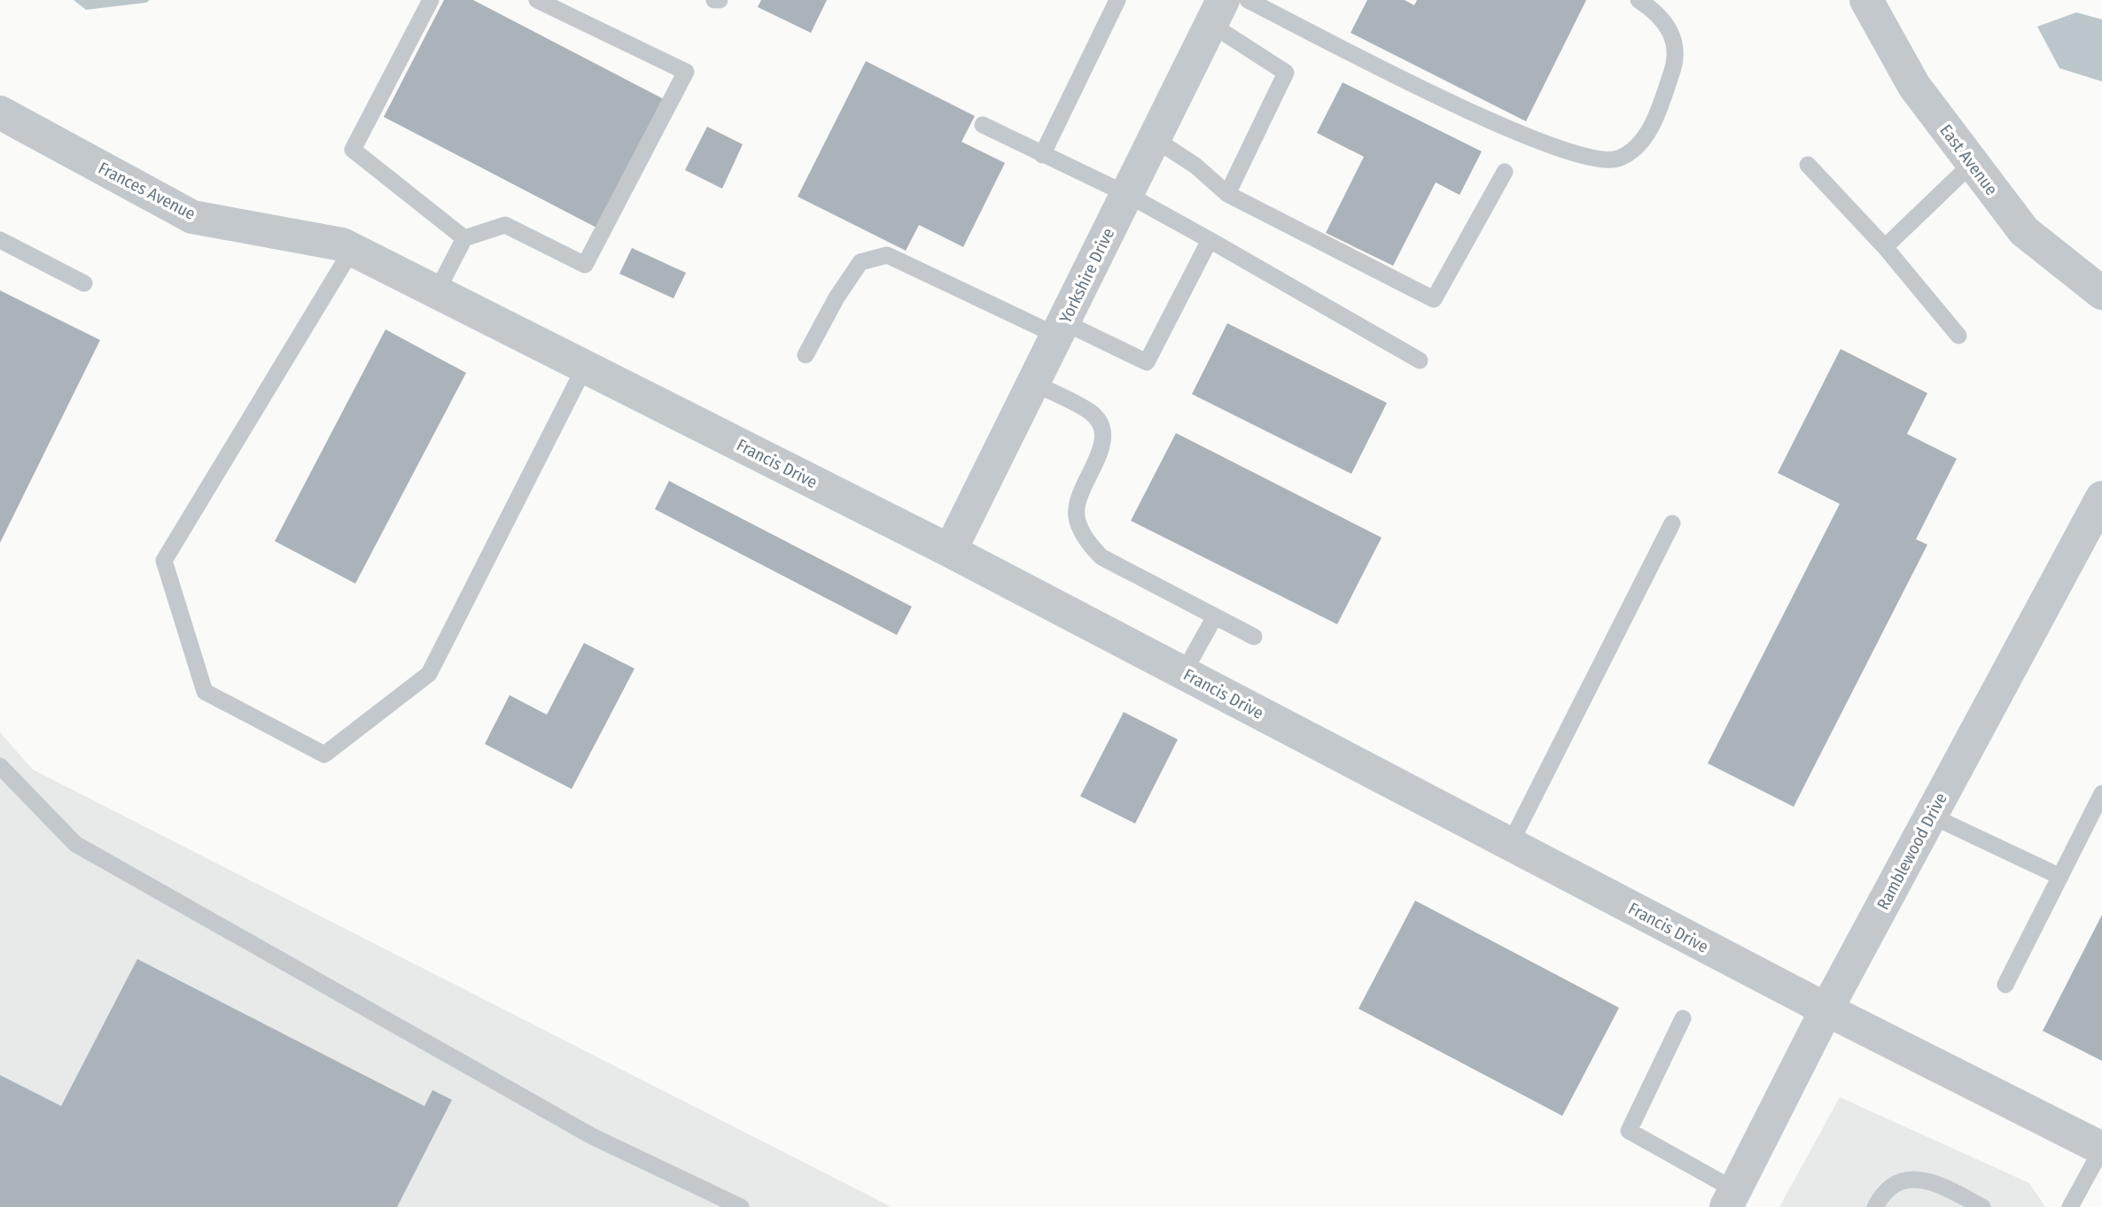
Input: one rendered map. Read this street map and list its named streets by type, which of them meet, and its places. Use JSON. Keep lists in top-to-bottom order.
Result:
{
  "streets": {
    "street": [
      "East Avenue",
      "Frances Avenue",
      "Yorkshire Drive",
      "Francis Drive",
      "Ramblewood Drive"
    ]
  },
  "crossings": [
    ["Frances Avenue", "Francis Drive"],
    ["Yorkshire Drive", "Francis Drive"],
    ["Francis Drive", "Ramblewood Drive"]
  ]
}
